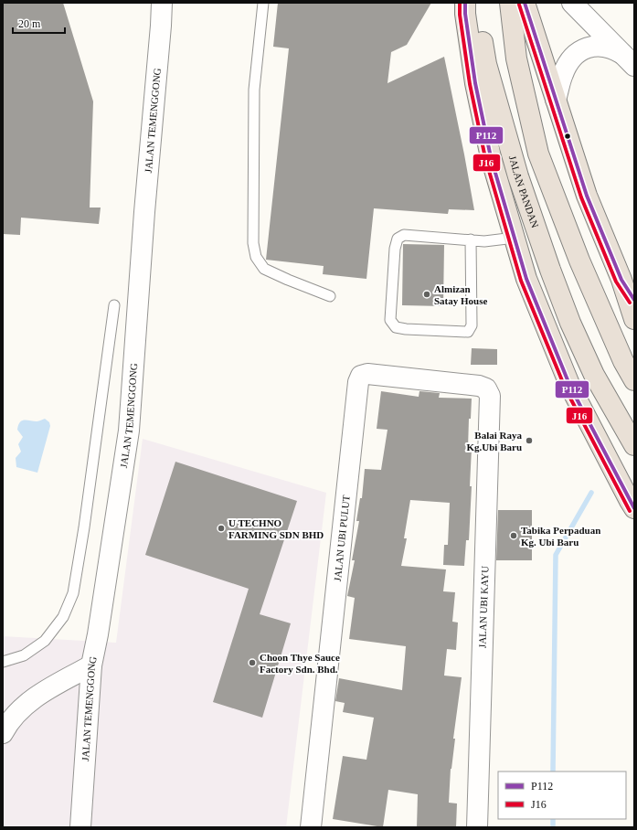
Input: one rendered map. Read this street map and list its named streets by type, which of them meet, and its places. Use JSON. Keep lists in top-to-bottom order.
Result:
{
  "streets": {
    "highway": ["JALAN PANDAN"],
    "street": ["JALAN TEMENGGONG", "JALAN UBI PULUT", "JALAN UBI KAYU"]
  },
  "crossings": [
    ["JALAN UBI PULUT", "JALAN UBI KAYU"]
  ],
  "places": [
    "Almizan Satay House",
    "Balai Raya Kg.Ubi Baru",
    "U TECHNO FARMING SDN BHD",
    "Tabika Perpaduan Kg. Ubi Baru",
    "Choon Thye Sauce Factory Sdn. Bhd."
  ],
  "lines": ["transit line P112", "transit line J16"],
  "legend": ["P112", "J16"],
  "scale_bar": "20 m"
}
